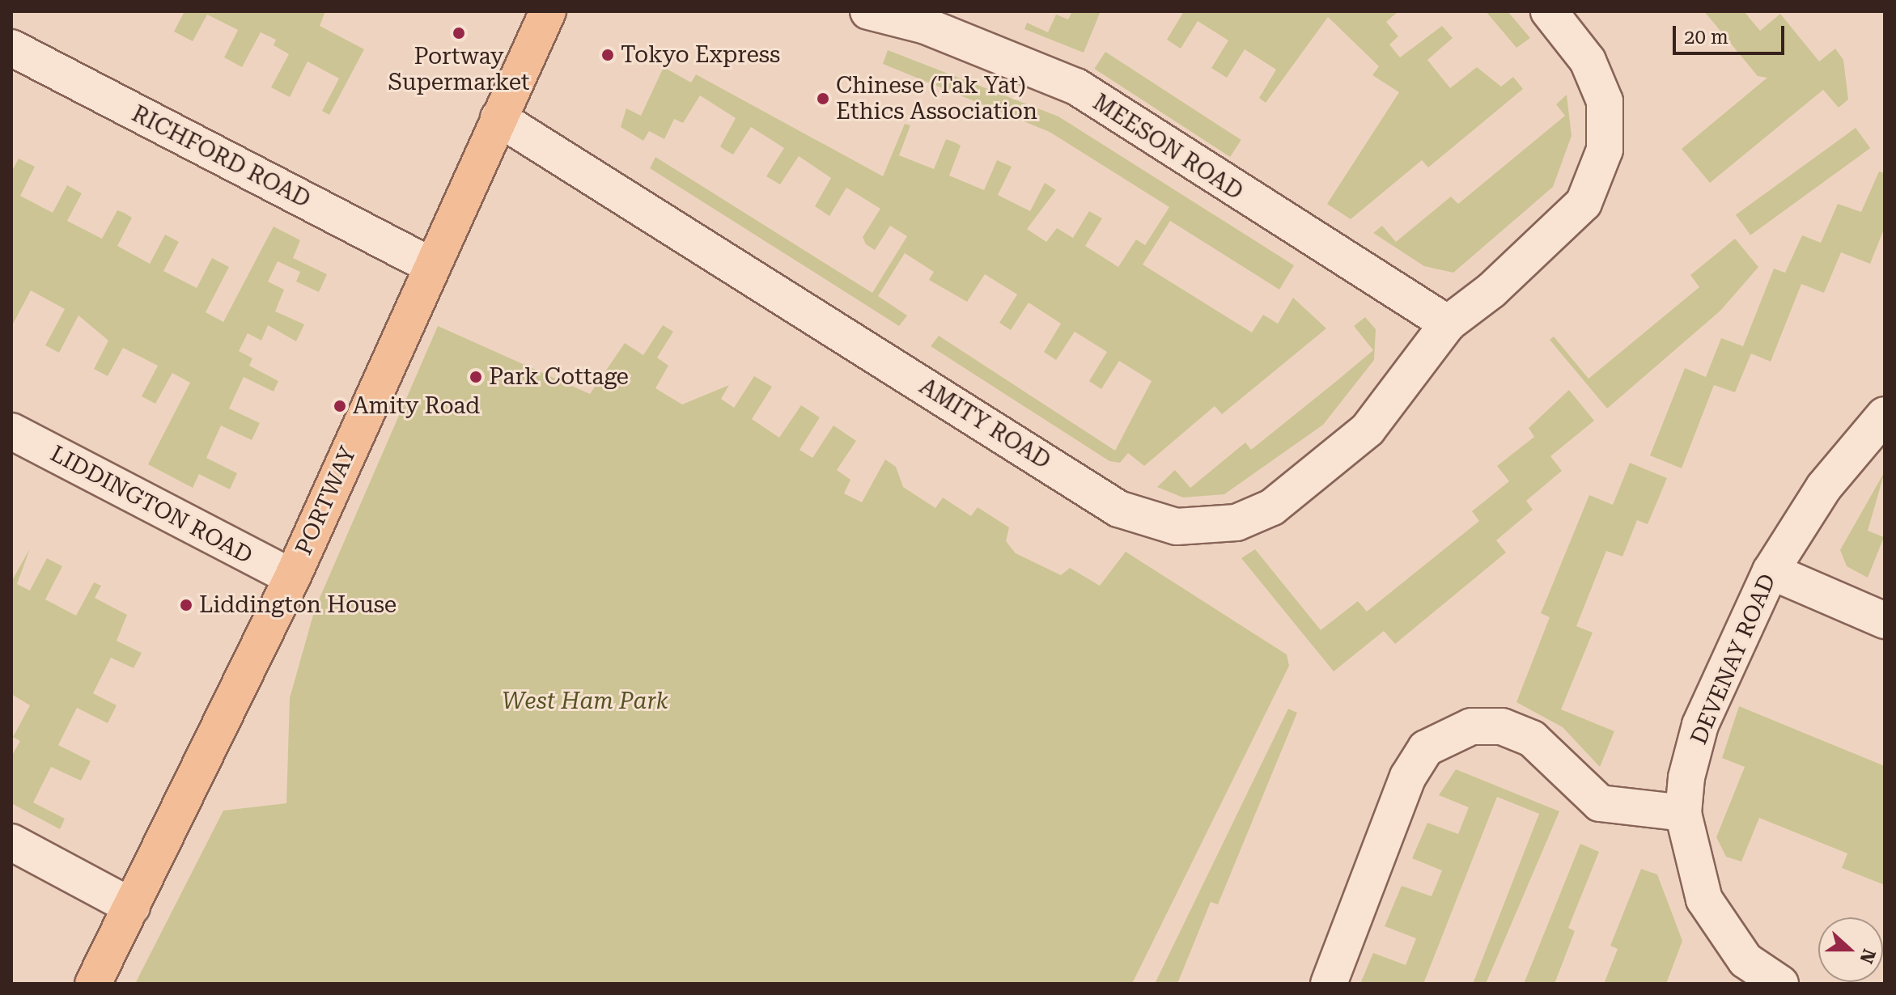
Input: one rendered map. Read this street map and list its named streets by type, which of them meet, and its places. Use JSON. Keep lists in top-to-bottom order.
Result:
{
  "streets": {
    "main road": ["PORTWAY"],
    "street": [
      "MEESON ROAD",
      "RICHFORD ROAD",
      "AMITY ROAD",
      "LIDDINGTON ROAD",
      "DEVENAY ROAD"
    ]
  },
  "crossings": [
    ["MEESON ROAD", "AMITY ROAD"],
    ["RICHFORD ROAD", "PORTWAY"],
    ["AMITY ROAD", "PORTWAY"],
    ["PORTWAY", "LIDDINGTON ROAD"]
  ],
  "parks": ["West Ham Park"],
  "places": [
    "Portway Supermarket",
    "Tokyo Express",
    "Chinese (Tak Yat) Ethics Association",
    "Park Cottage",
    "Amity Road",
    "Liddington House"
  ],
  "scale_bar": "20 m",
  "north": "right"
}
